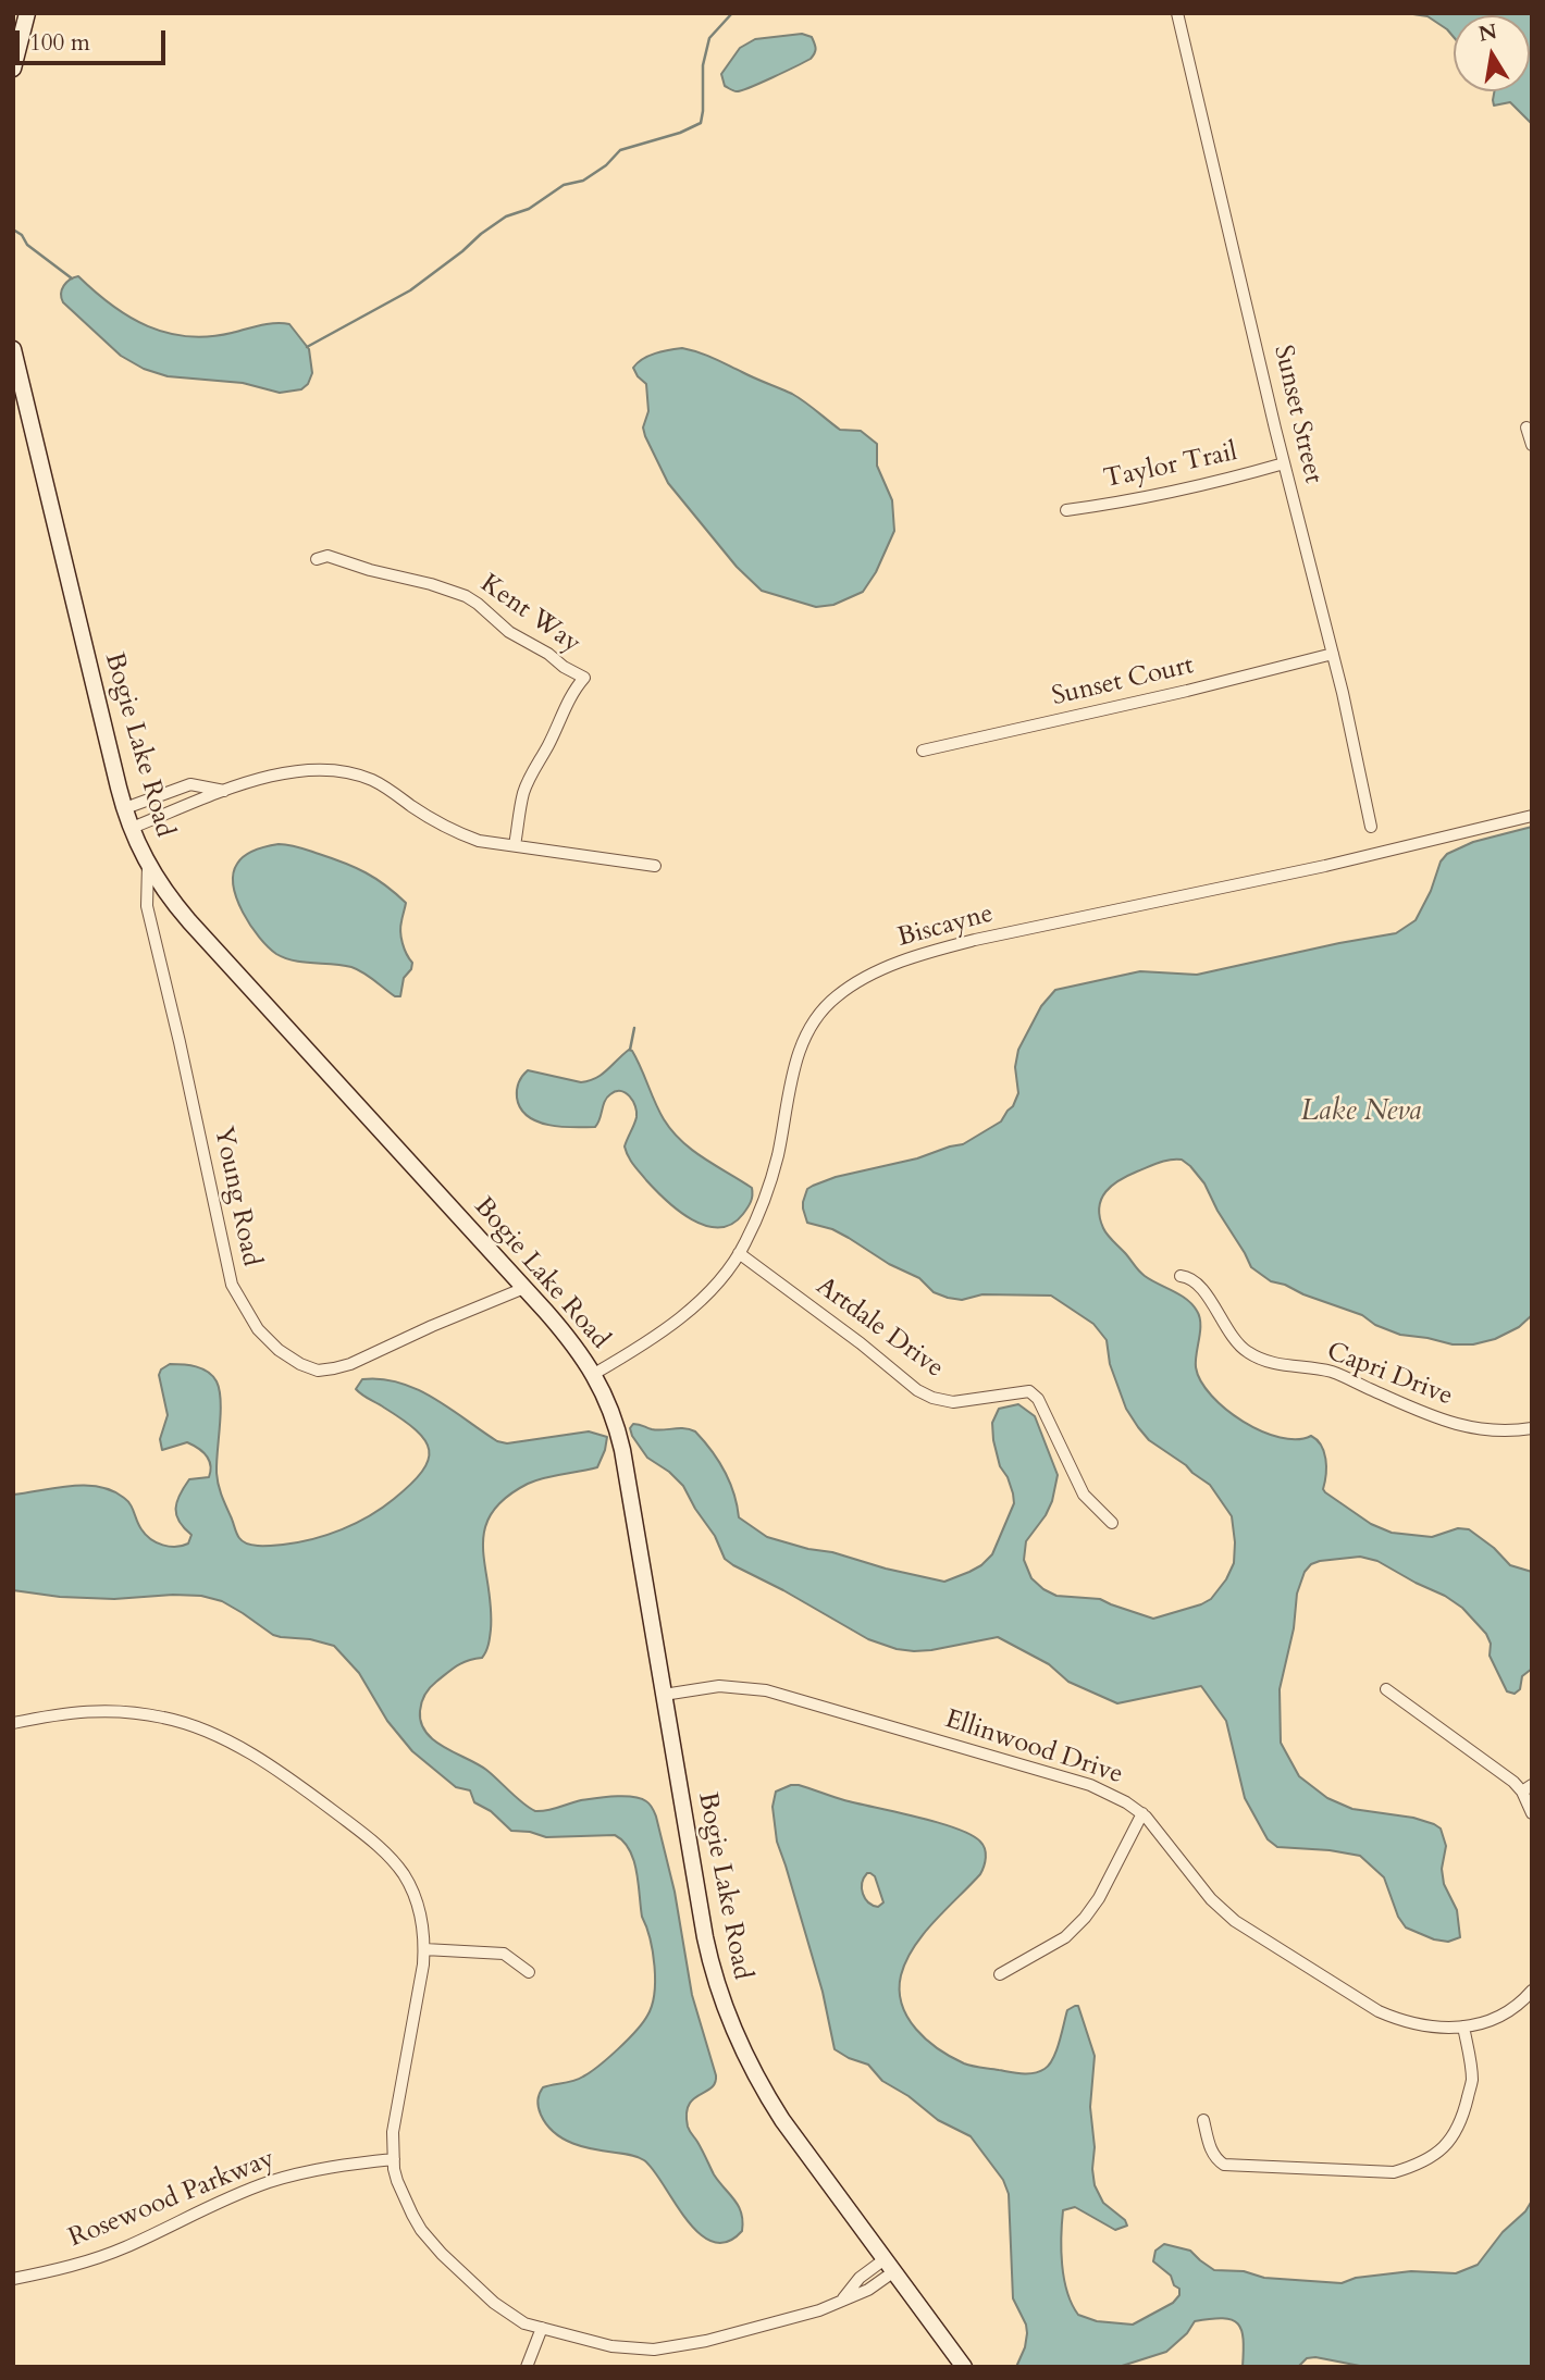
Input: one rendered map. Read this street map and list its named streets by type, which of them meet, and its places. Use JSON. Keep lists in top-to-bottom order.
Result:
{
  "streets": {
    "main road": ["Bogie Lake Road"],
    "street": [
      "Sunset Street",
      "Taylor Trail",
      "Kent Way",
      "Sunset Court",
      "Biscayne",
      "Young Road",
      "Artdale Drive",
      "Capri Drive",
      "Ellinwood Drive",
      "Rosewood Parkway"
    ]
  },
  "crossings": [
    ["Sunset Street", "Taylor Trail"],
    ["Sunset Street", "Sunset Court"],
    ["Bogie Lake Road", "Biscayne"],
    ["Bogie Lake Road", "Young Road"],
    ["Bogie Lake Road", "Ellinwood Drive"],
    ["Biscayne", "Artdale Drive"]
  ],
  "water": ["Lake Neva"],
  "scale_bar": "100 m",
  "north": "top"
}
